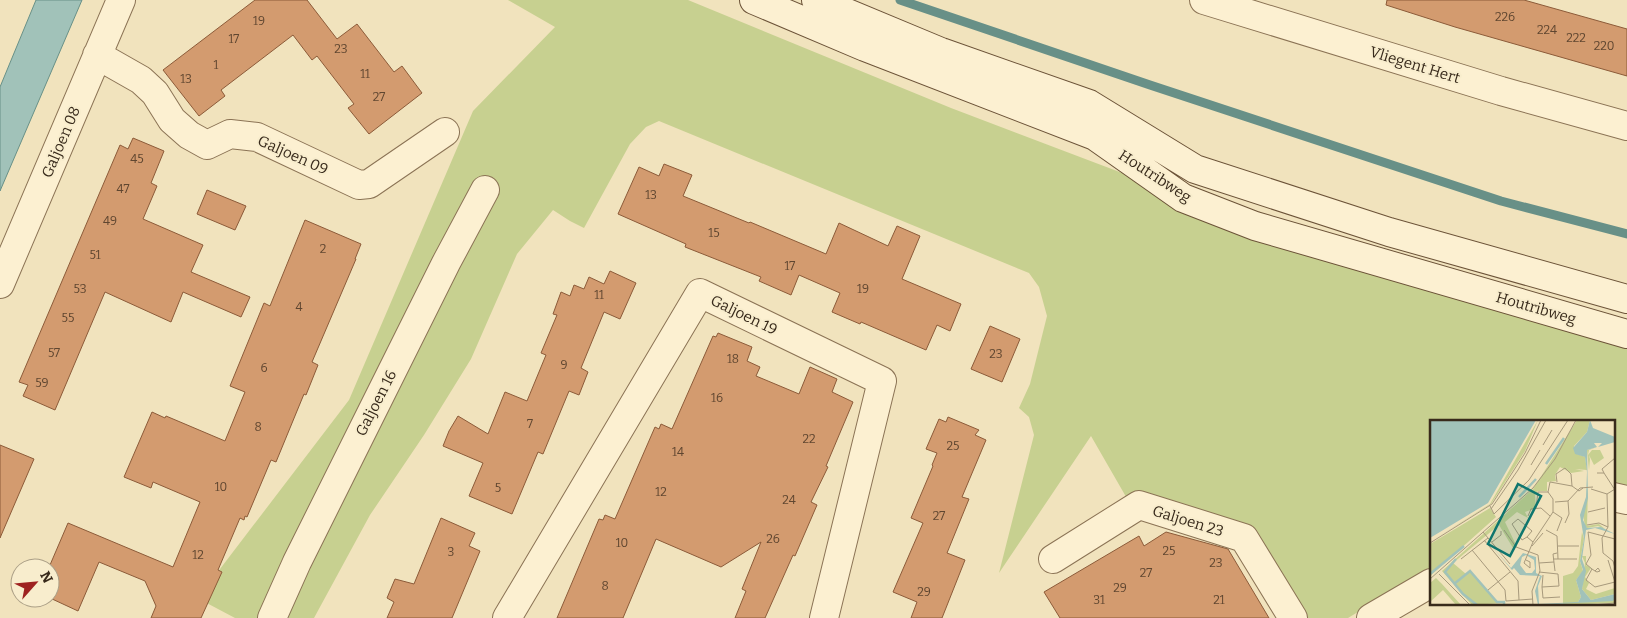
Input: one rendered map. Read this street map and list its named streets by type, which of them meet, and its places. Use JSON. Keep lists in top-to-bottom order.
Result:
{
  "streets": {
    "street": [
      "Vliegent Hert",
      "Galjoen 08",
      "Galjoen 09",
      "Houtribweg",
      "Galjoen 19",
      "Galjoen 16",
      "Galjoen 23"
    ]
  },
  "crossings": [
    ["Galjoen 08", "Galjoen 09"]
  ],
  "house_numbers": [
    "226",
    "19",
    "224",
    "222",
    "17",
    "220",
    "23",
    "1",
    "11",
    "13",
    "27",
    "45",
    "47",
    "13",
    "49",
    "15",
    "2",
    "51",
    "17",
    "53",
    "19",
    "11",
    "4",
    "55",
    "57",
    "23",
    "18",
    "9",
    "6",
    "59",
    "16",
    "7",
    "8",
    "22",
    "25",
    "14",
    "10",
    "5",
    "12",
    "24",
    "27",
    "26",
    "10",
    "25",
    "3",
    "12",
    "23",
    "27",
    "8",
    "29",
    "29",
    "31",
    "21"
  ],
  "north": "top right"
}
